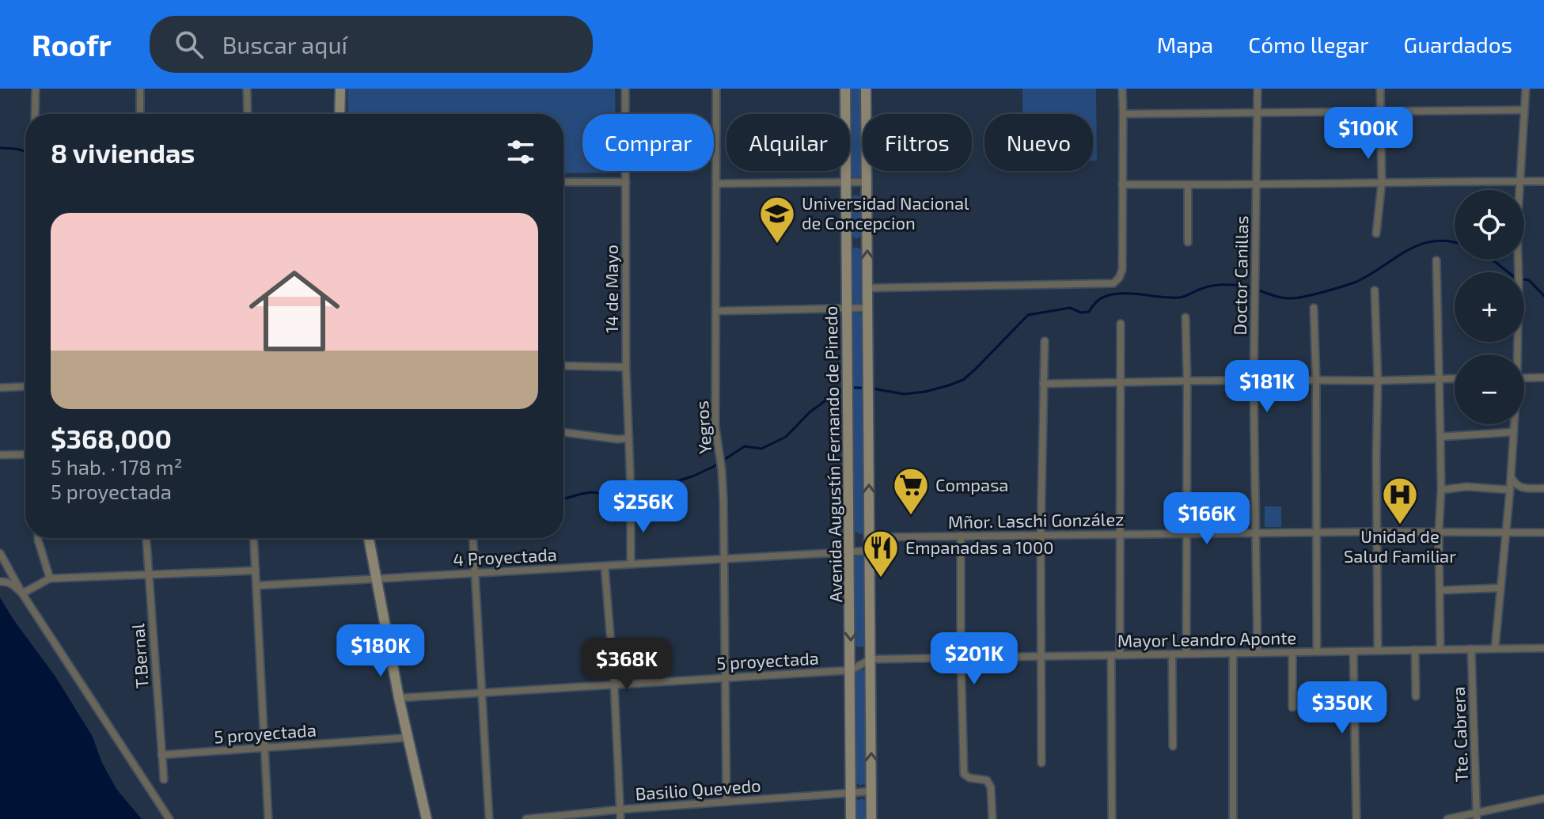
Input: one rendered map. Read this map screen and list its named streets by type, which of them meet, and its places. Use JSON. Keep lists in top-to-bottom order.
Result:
{
  "streets": {
    "street": [
      "Doctor Canillas",
      "14 de Mayo",
      "Yegros",
      "Avenida Augustín Fernando de Pinedo",
      "Mñor. Laschi González",
      "4 Proyectada",
      "Mayor Leandro Aponte",
      "T.Bernal",
      "5 proyectada",
      "Tte. Cabrera",
      "Basilio Quevedo"
    ]
  },
  "crossings": [
    ["Doctor Canillas", "Mñor. Laschi González"],
    ["Doctor Canillas", "Mayor Leandro Aponte"],
    ["14 de Mayo", "4 Proyectada"],
    ["Yegros", "4 Proyectada"],
    ["Yegros", "5 proyectada"],
    ["Yegros", "Basilio Quevedo"],
    ["Avenida Augustín Fernando de Pinedo", "Mñor. Laschi González"],
    ["Avenida Augustín Fernando de Pinedo", "4 Proyectada"],
    ["Avenida Augustín Fernando de Pinedo", "Mayor Leandro Aponte"],
    ["Avenida Augustín Fernando de Pinedo", "5 proyectada"],
    ["Avenida Augustín Fernando de Pinedo", "Basilio Quevedo"],
    ["Mayor Leandro Aponte", "5 proyectada"],
    ["Mayor Leandro Aponte", "Tte. Cabrera"],
    ["T.Bernal", "5 proyectada"]
  ],
  "places": {
    "school or university": ["Universidad Nacional de Concepcion"],
    "supermarket": ["Compasa"],
    "hospital": ["Unidad de Salud Familiar"],
    "restaurant": ["Empanadas a 1000"]
  },
  "page": {
    "header": "Roofr",
    "search": "Buscar aquí",
    "nav": ["Mapa", "Cómo llegar", "Guardados"],
    "price": [
      "$100K",
      "$181K",
      "$256K",
      "$166K",
      "$180K",
      "$201K",
      "$368K",
      "$350K"
    ],
    "chip": [
      "Comprar",
      "Alquilar",
      "Filtros",
      "Nuevo"
    ],
    "heading": "8 viviendas",
    "map_buttons": ["+", "−"],
    "list": [
      {
        "name": "$368,000",
        "note": "5 hab. · 178 m² · 5 proyectada"
      }
    ]
  }
}
